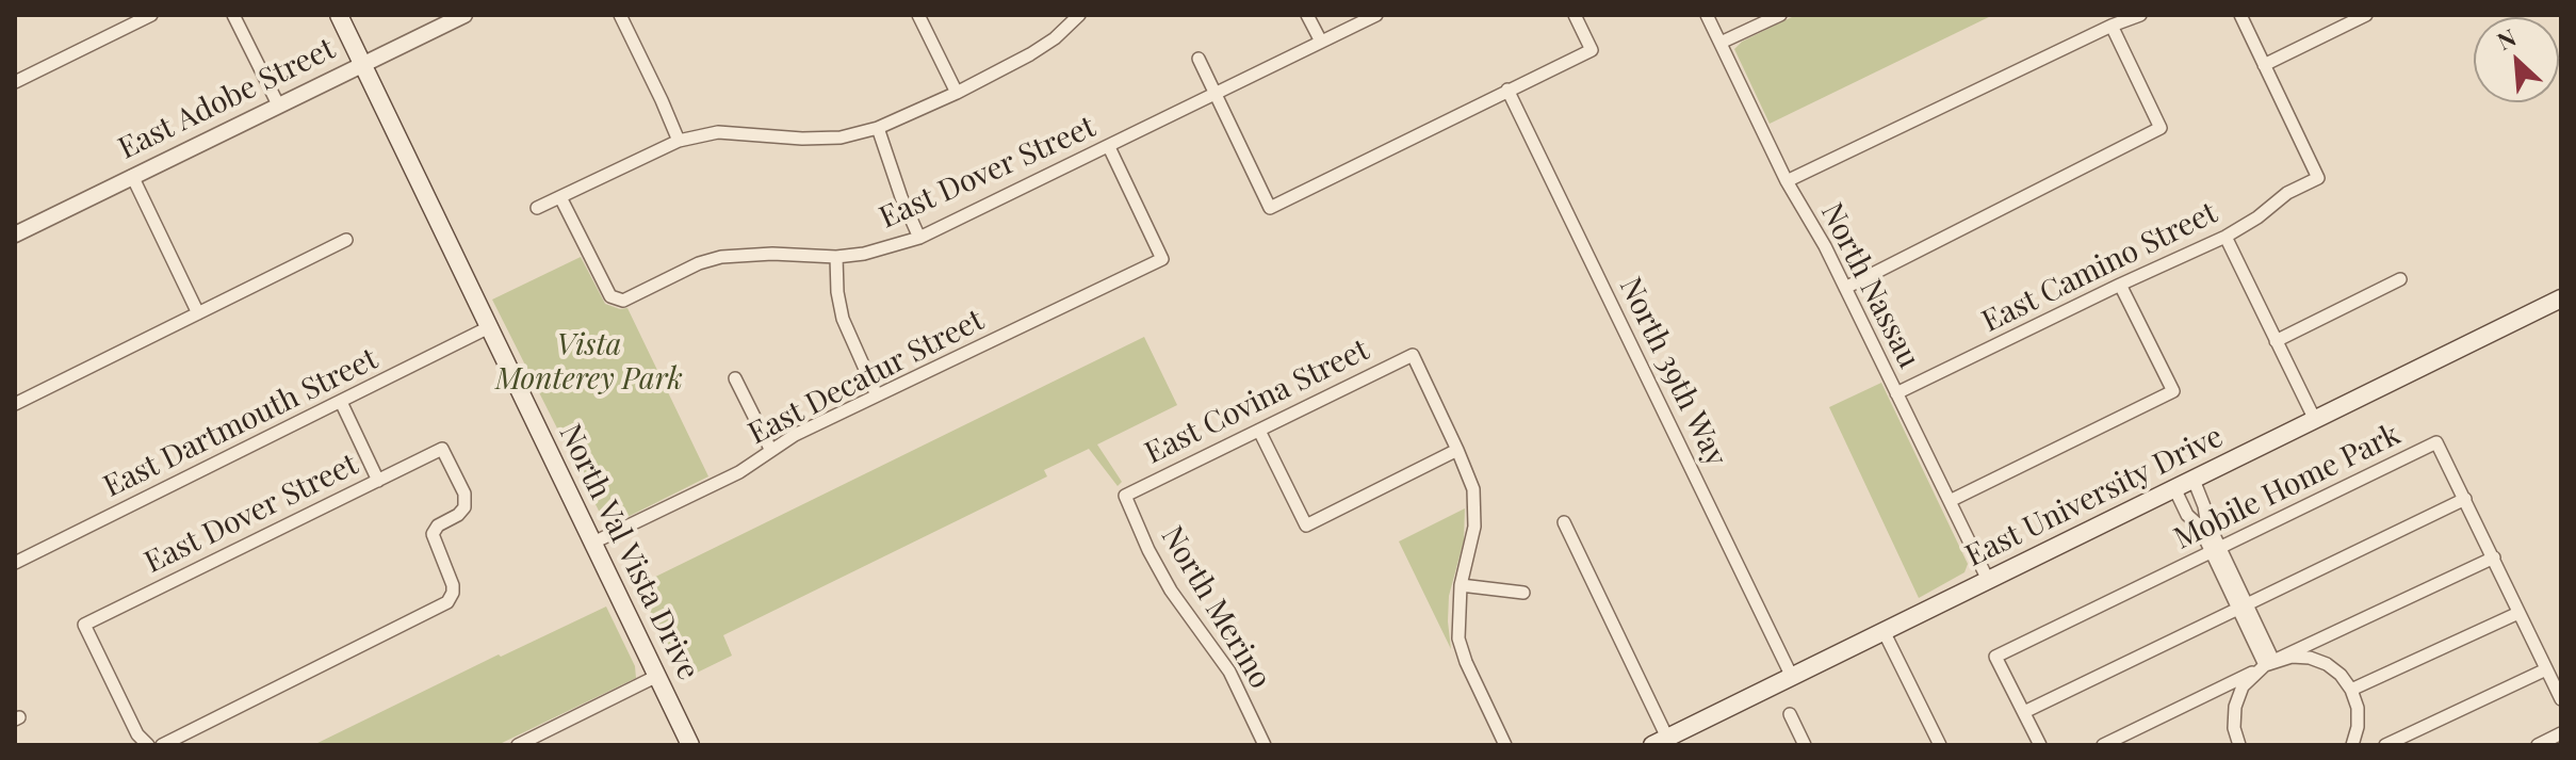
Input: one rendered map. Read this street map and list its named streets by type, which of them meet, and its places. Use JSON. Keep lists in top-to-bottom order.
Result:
{
  "streets": {
    "main road": ["East University Drive", "North Val Vista Drive"],
    "street": [
      "East Adobe Street",
      "East Dover Street",
      "East Camino Street",
      "North Nassau",
      "North 39th Way",
      "East Decatur Street",
      "East Covina Street",
      "East Dartmouth Street",
      "Mobile Home Park",
      "North Merino"
    ]
  },
  "crossings": [
    ["East Adobe Street", "North Val Vista Drive"],
    ["East Dover Street", "East Decatur Street"],
    ["East Camino Street", "North Nassau"],
    ["North Nassau", "East University Drive"],
    ["North 39th Way", "East University Drive"],
    ["East Decatur Street", "North Val Vista Drive"],
    ["East Covina Street", "North Merino"],
    ["East Dartmouth Street", "North Val Vista Drive"]
  ],
  "parks": ["Vista Monterey Park"],
  "north": "top left"
}
